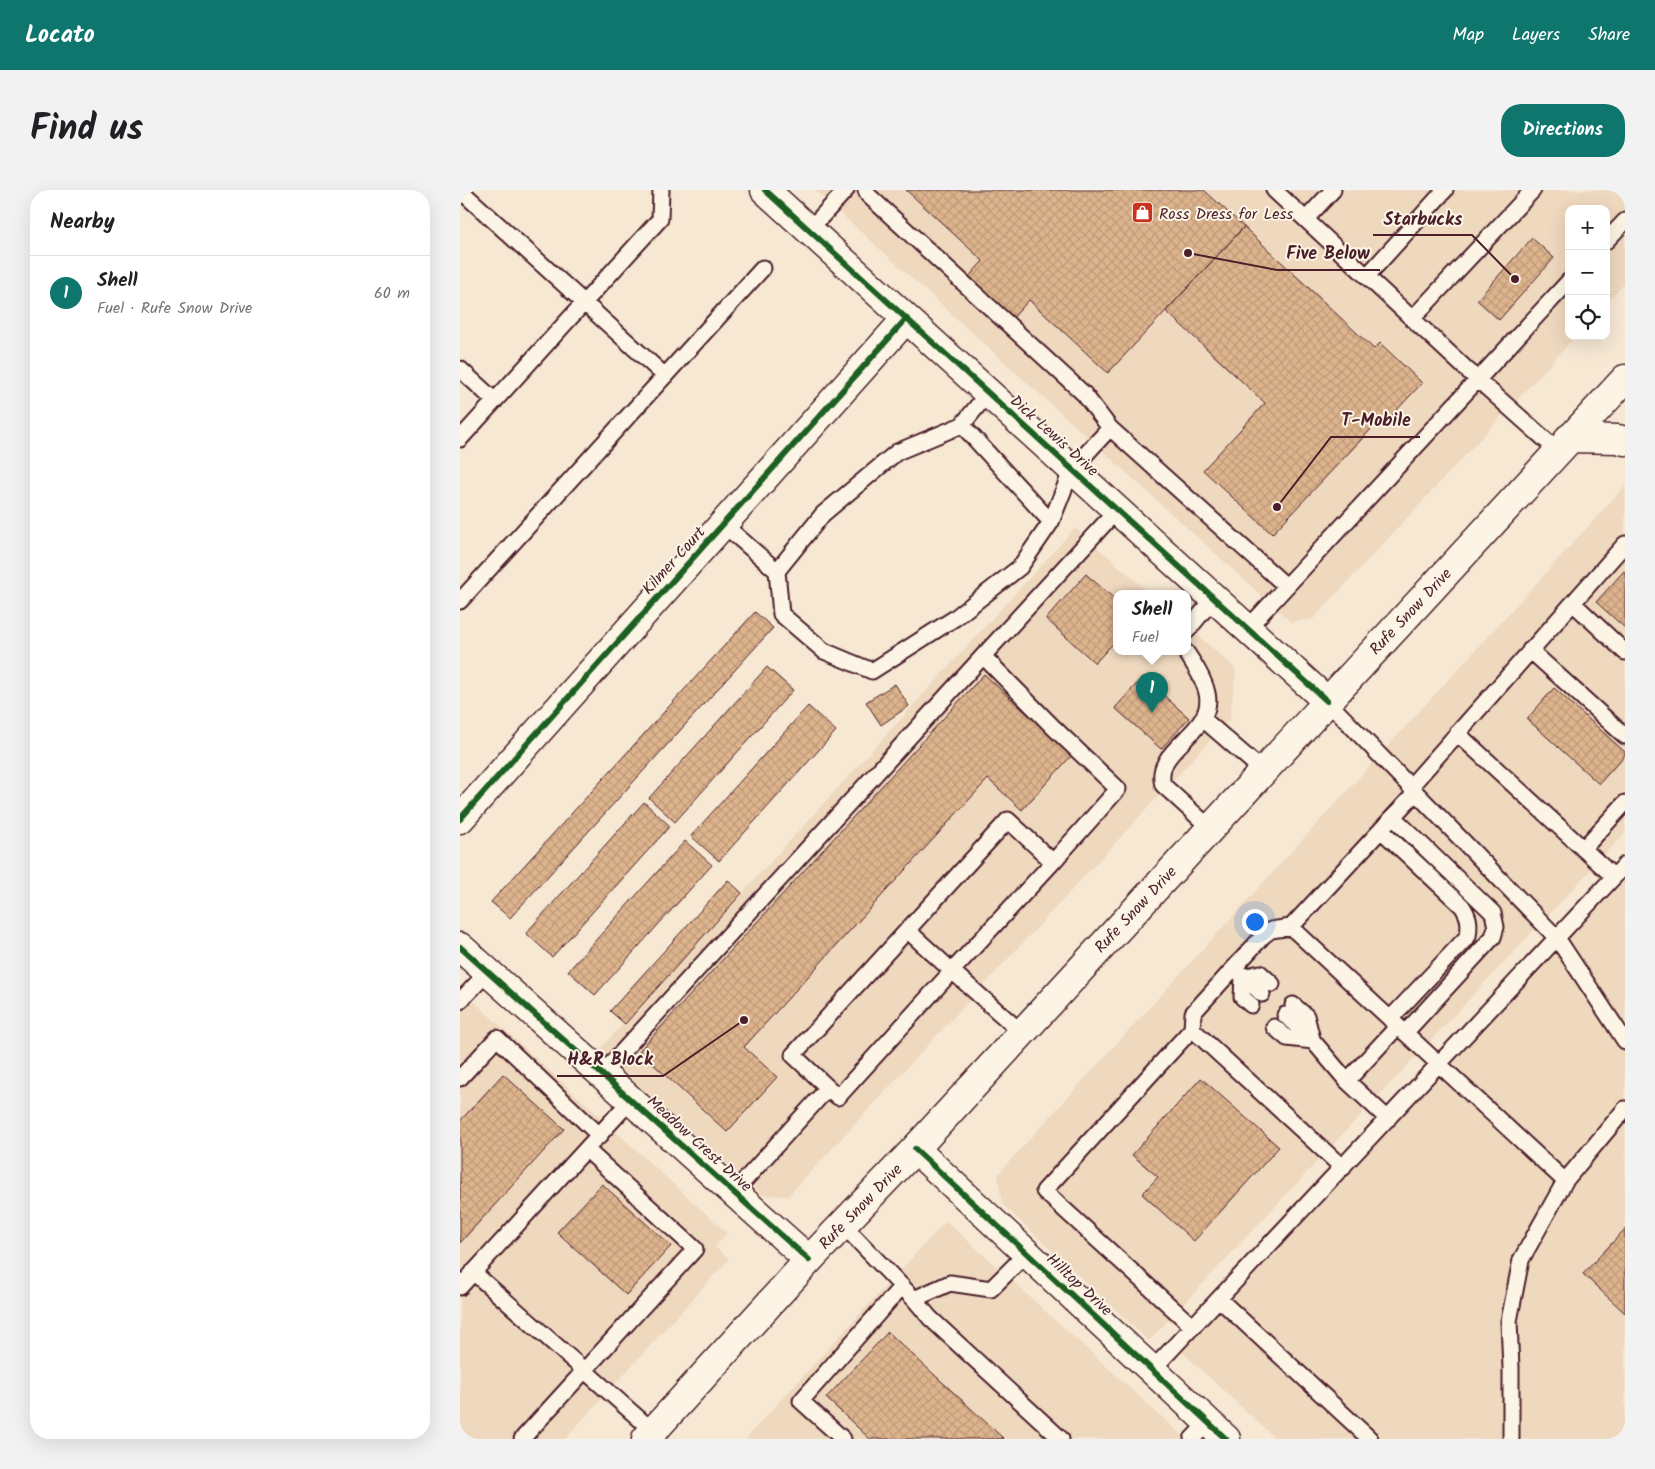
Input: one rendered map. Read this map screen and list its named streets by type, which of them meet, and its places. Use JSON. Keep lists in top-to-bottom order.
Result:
{
  "streets": {
    "street": [
      "Dick Lewis Drive",
      "Kilmer Court",
      "Rufe Snow Drive",
      "Meadow Crest Drive",
      "Hilltop Drive"
    ]
  },
  "crossings": [
    ["Dick Lewis Drive", "Kilmer Court"],
    ["Dick Lewis Drive", "Rufe Snow Drive"],
    ["Rufe Snow Drive", "Meadow Crest Drive"],
    ["Rufe Snow Drive", "Hilltop Drive"]
  ],
  "places": {
    "shop": ["Ross Dress for Less"],
    "other": [
      "Five Below",
      "Starbucks",
      "T-Mobile",
      "H&R Block"
    ]
  },
  "page": {
    "header": "Locato",
    "nav": ["Map", "Layers", "Share"],
    "title": "Find us",
    "buttons": "Directions",
    "heading": "Nearby",
    "map_buttons": ["+", "−"],
    "list": [
      {
        "mark": "1",
        "name": "Shell",
        "note": "Fuel · Rufe Snow Drive",
        "value": "60 m"
      }
    ],
    "popup": ["Shell", "Fuel"],
    "pins": "1"
  }
}
